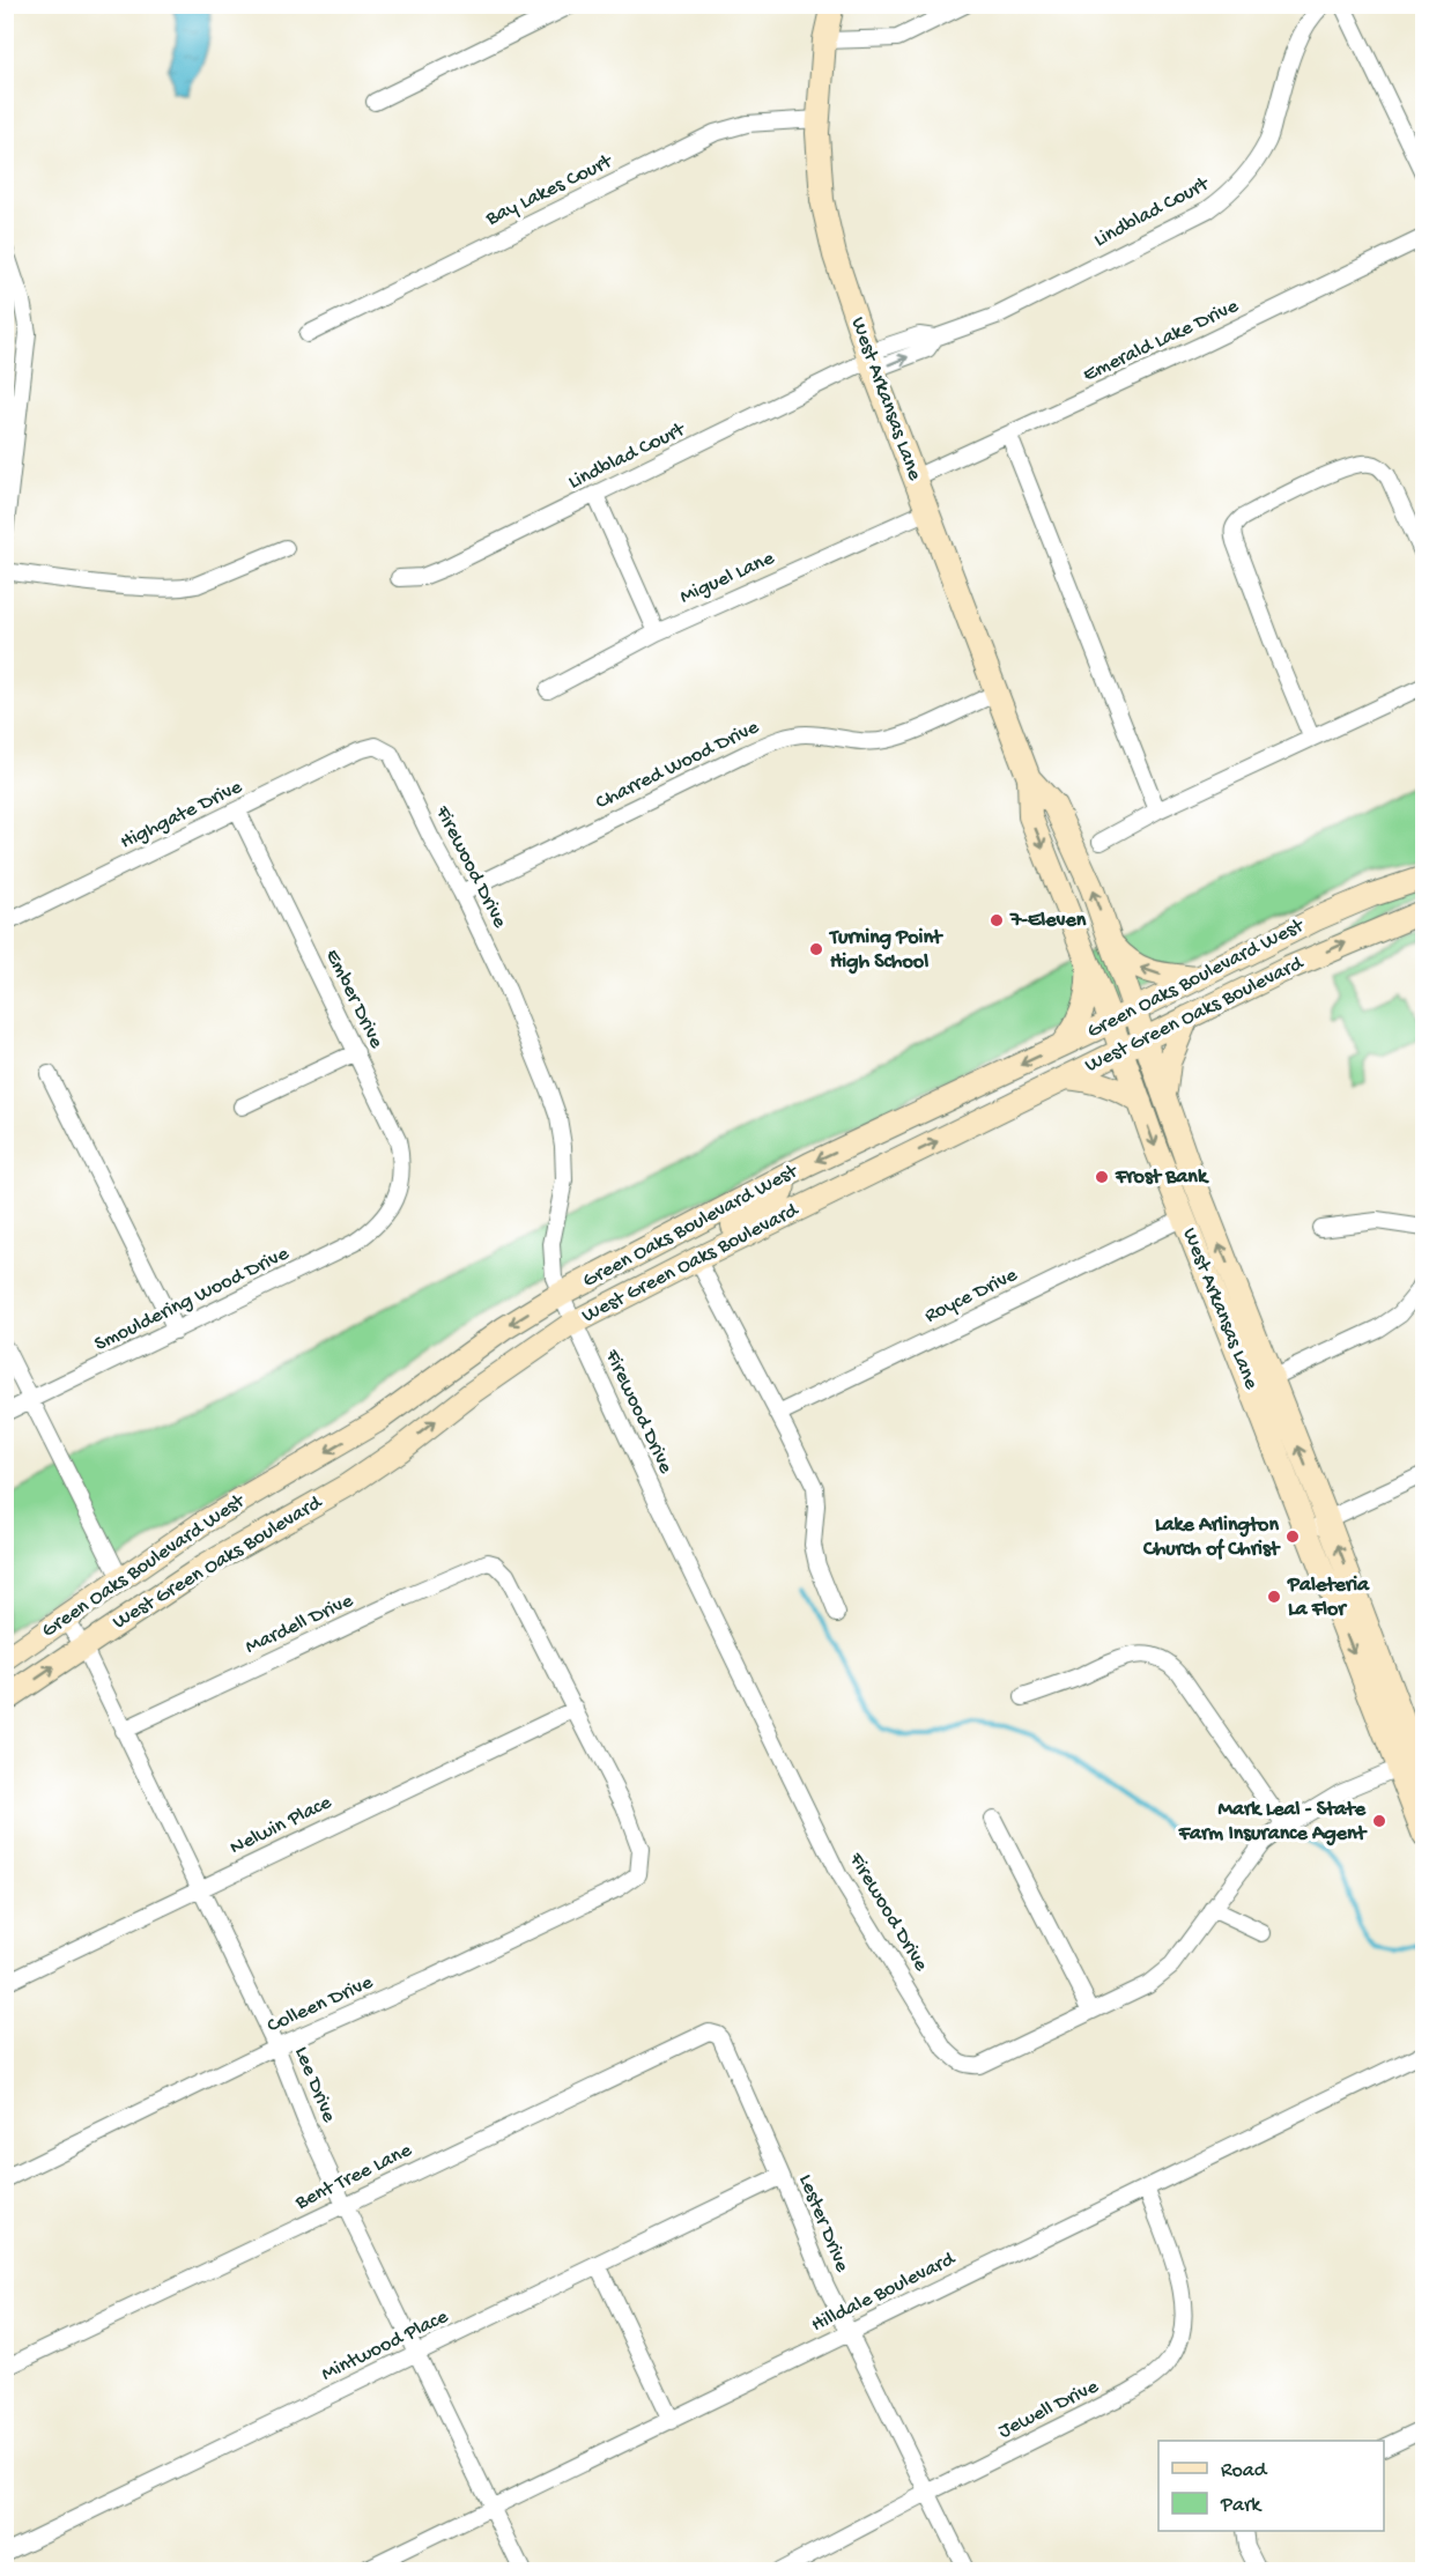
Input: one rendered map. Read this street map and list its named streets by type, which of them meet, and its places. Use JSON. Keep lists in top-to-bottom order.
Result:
{
  "streets": {
    "main road": ["West Arkansas Lane", "Green Oaks Boulevard West", "West Green Oaks Boulevard"],
    "street": [
      "Bay Lakes Court",
      "Lindblad Court",
      "Emerald Lake Drive",
      "Miguel Lane",
      "Charred Wood Drive",
      "Highgate Drive",
      "Firewood Drive",
      "Ember Drive",
      "Royce Drive",
      "Smouldering Wood Drive",
      "Mardell Drive",
      "Nelwin Place",
      "Colleen Drive",
      "Lee Drive",
      "Bent Tree Lane",
      "Lester Drive",
      "Hilldale Boulevard",
      "Mintwood Place",
      "Jewell Drive"
    ]
  },
  "crossings": [
    ["Bay Lakes Court", "West Arkansas Lane"],
    ["Lindblad Court", "West Arkansas Lane"],
    ["Emerald Lake Drive", "West Arkansas Lane"],
    ["West Arkansas Lane", "Miguel Lane"],
    ["West Arkansas Lane", "Charred Wood Drive"],
    ["West Arkansas Lane", "Green Oaks Boulevard West"],
    ["West Arkansas Lane", "West Green Oaks Boulevard"],
    ["West Arkansas Lane", "Royce Drive"],
    ["Charred Wood Drive", "Firewood Drive"],
    ["Highgate Drive", "Firewood Drive"],
    ["Highgate Drive", "Ember Drive"],
    ["Firewood Drive", "Green Oaks Boulevard West"],
    ["Firewood Drive", "West Green Oaks Boulevard"],
    ["Green Oaks Boulevard West", "Lee Drive"],
    ["Ember Drive", "Smouldering Wood Drive"],
    ["West Green Oaks Boulevard", "Lee Drive"],
    ["Mardell Drive", "Nelwin Place"],
    ["Mardell Drive", "Colleen Drive"],
    ["Mardell Drive", "Lee Drive"],
    ["Nelwin Place", "Colleen Drive"],
    ["Nelwin Place", "Lee Drive"],
    ["Colleen Drive", "Lee Drive"],
    ["Lee Drive", "Bent Tree Lane"],
    ["Lee Drive", "Hilldale Boulevard"],
    ["Lee Drive", "Mintwood Place"],
    ["Bent Tree Lane", "Lester Drive"],
    ["Lester Drive", "Hilldale Boulevard"],
    ["Lester Drive", "Mintwood Place"],
    ["Lester Drive", "Jewell Drive"],
    ["Hilldale Boulevard", "Jewell Drive"]
  ],
  "one_way": ["Green Oaks Boulevard West", "West Green Oaks Boulevard"],
  "places": [
    "7-Eleven",
    "Turning Point High School",
    "Frost Bank",
    "Lake Arlington Church of Christ",
    "Paleteria La Flor",
    "Mark Leal - State Farm Insurance Agent"
  ],
  "legend": ["Road", "Park"]
}
